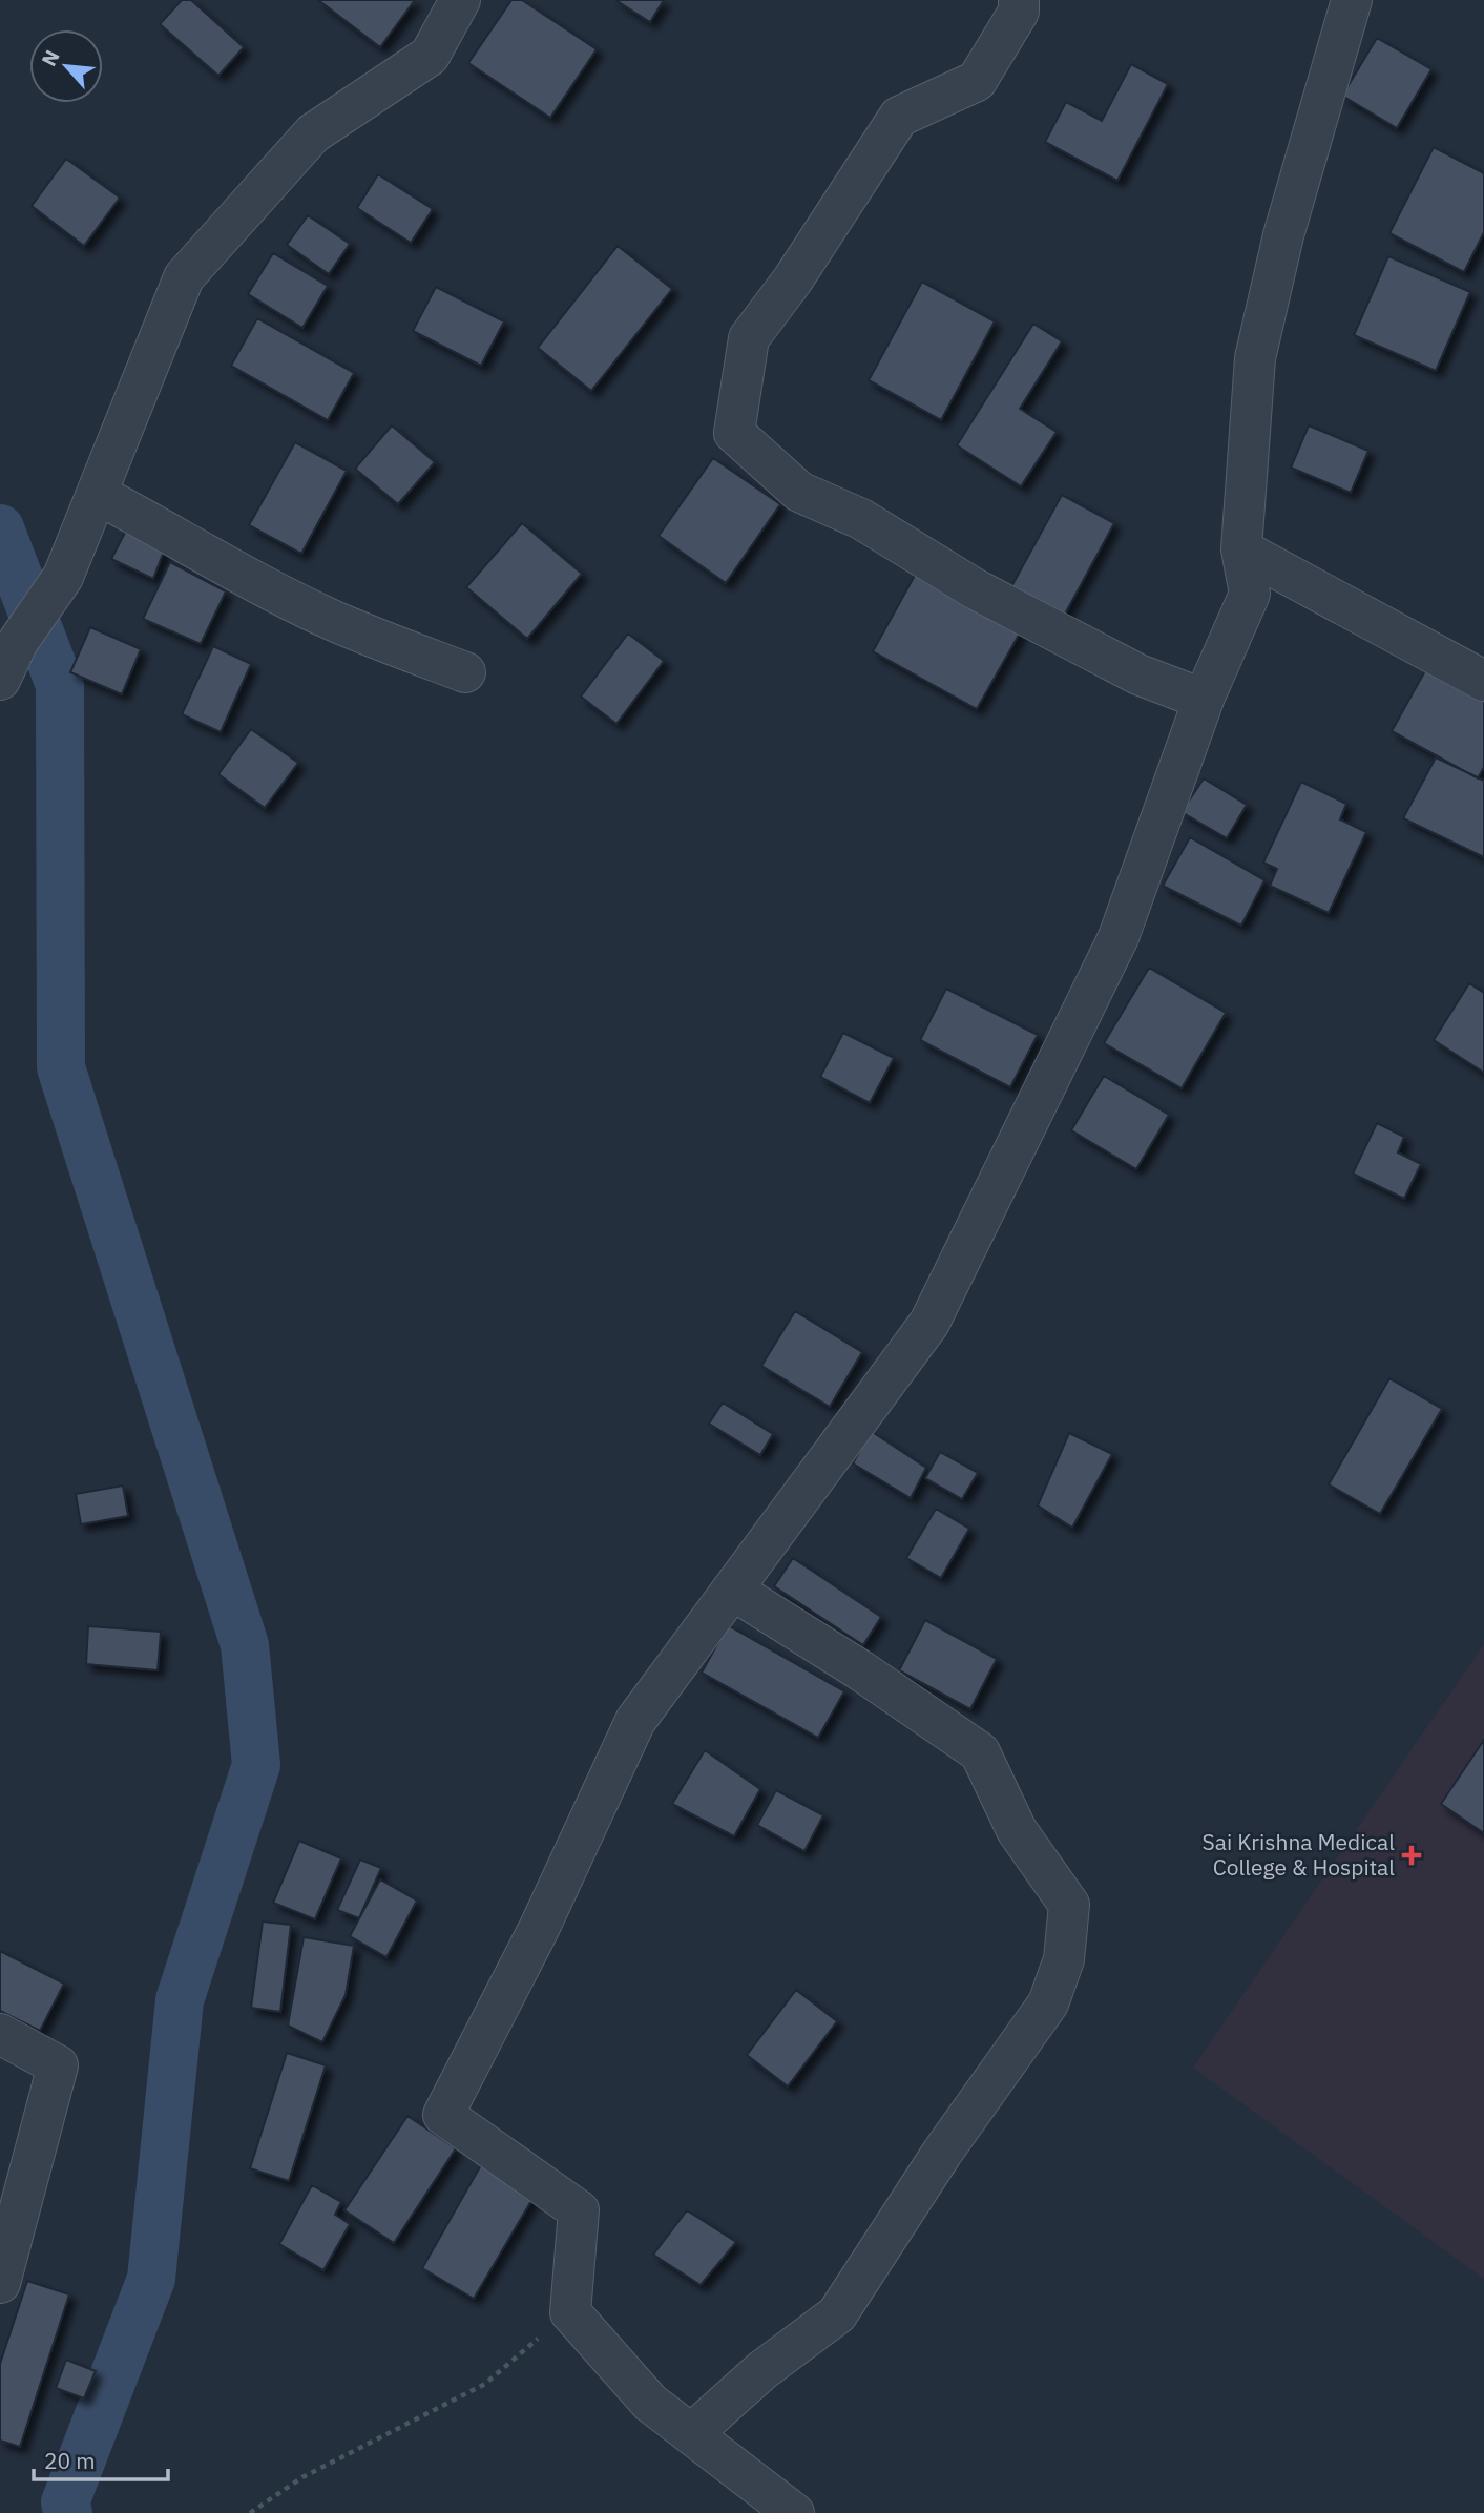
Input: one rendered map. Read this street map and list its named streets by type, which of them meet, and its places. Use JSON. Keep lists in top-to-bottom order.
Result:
{
  "places": {
    "health": ["Sai Krishna Medical College & Hospital"]
  },
  "scale_bar": "20 m",
  "north": "top left"
}
